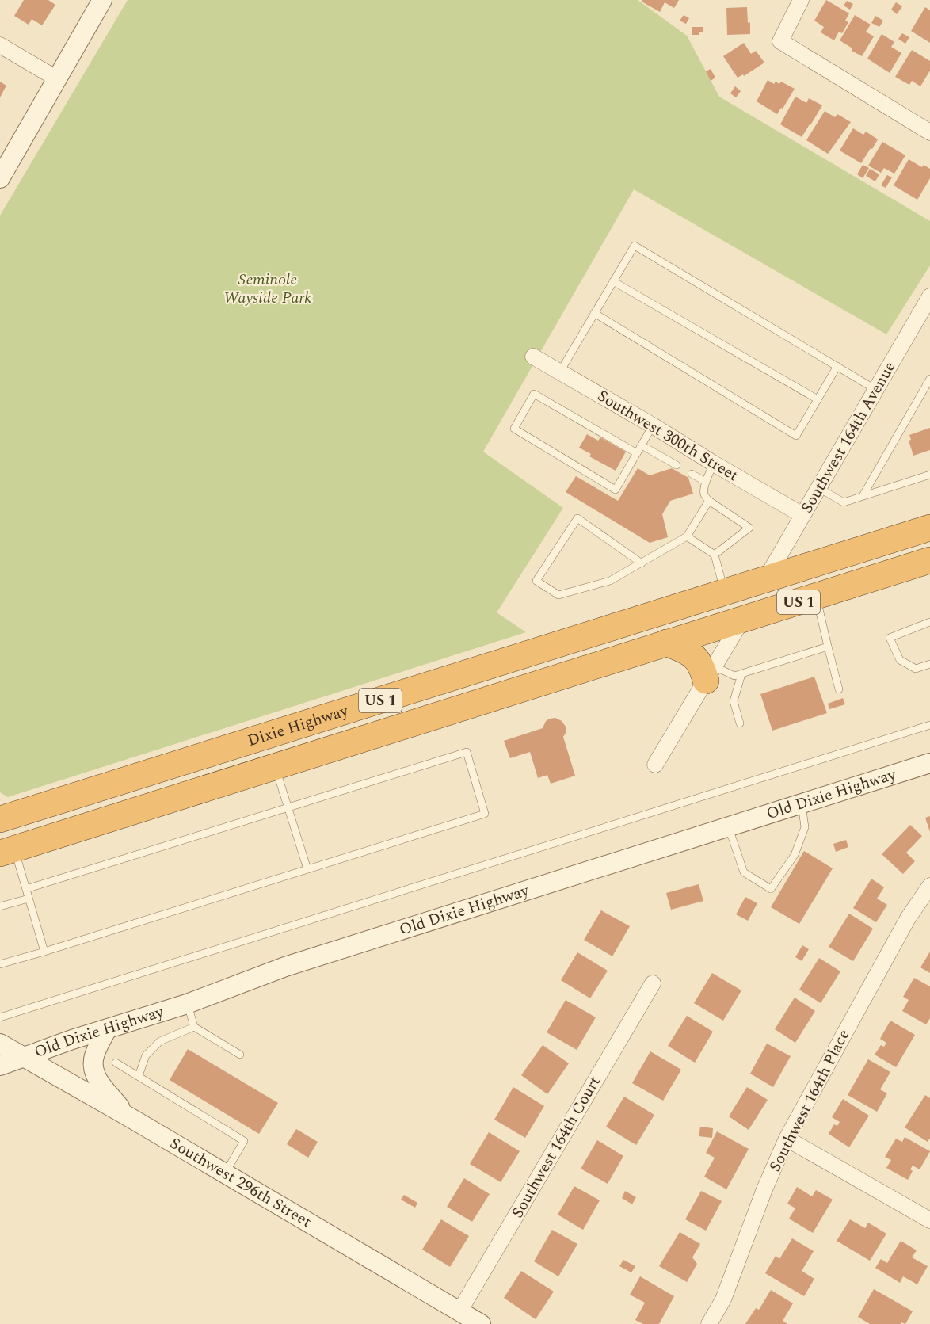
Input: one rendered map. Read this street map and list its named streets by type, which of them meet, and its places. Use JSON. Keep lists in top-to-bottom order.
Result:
{
  "streets": {
    "highway": ["US 1", "Dixie Highway"],
    "street": [
      "Southwest 300th Street",
      "Southwest 164th Avenue",
      "Old Dixie Highway",
      "Southwest 164th Place",
      "Southwest 164th Court",
      "Southwest 296th Street"
    ]
  },
  "crossings": [
    ["Southwest 300th Street", "Southwest 164th Avenue"],
    ["Southwest 164th Avenue", "US 1"],
    ["US 1", "Dixie Highway"],
    ["Old Dixie Highway", "Southwest 296th Street"],
    ["Southwest 164th Court", "Southwest 296th Street"]
  ],
  "parks": ["Seminole Wayside Park"]
}
